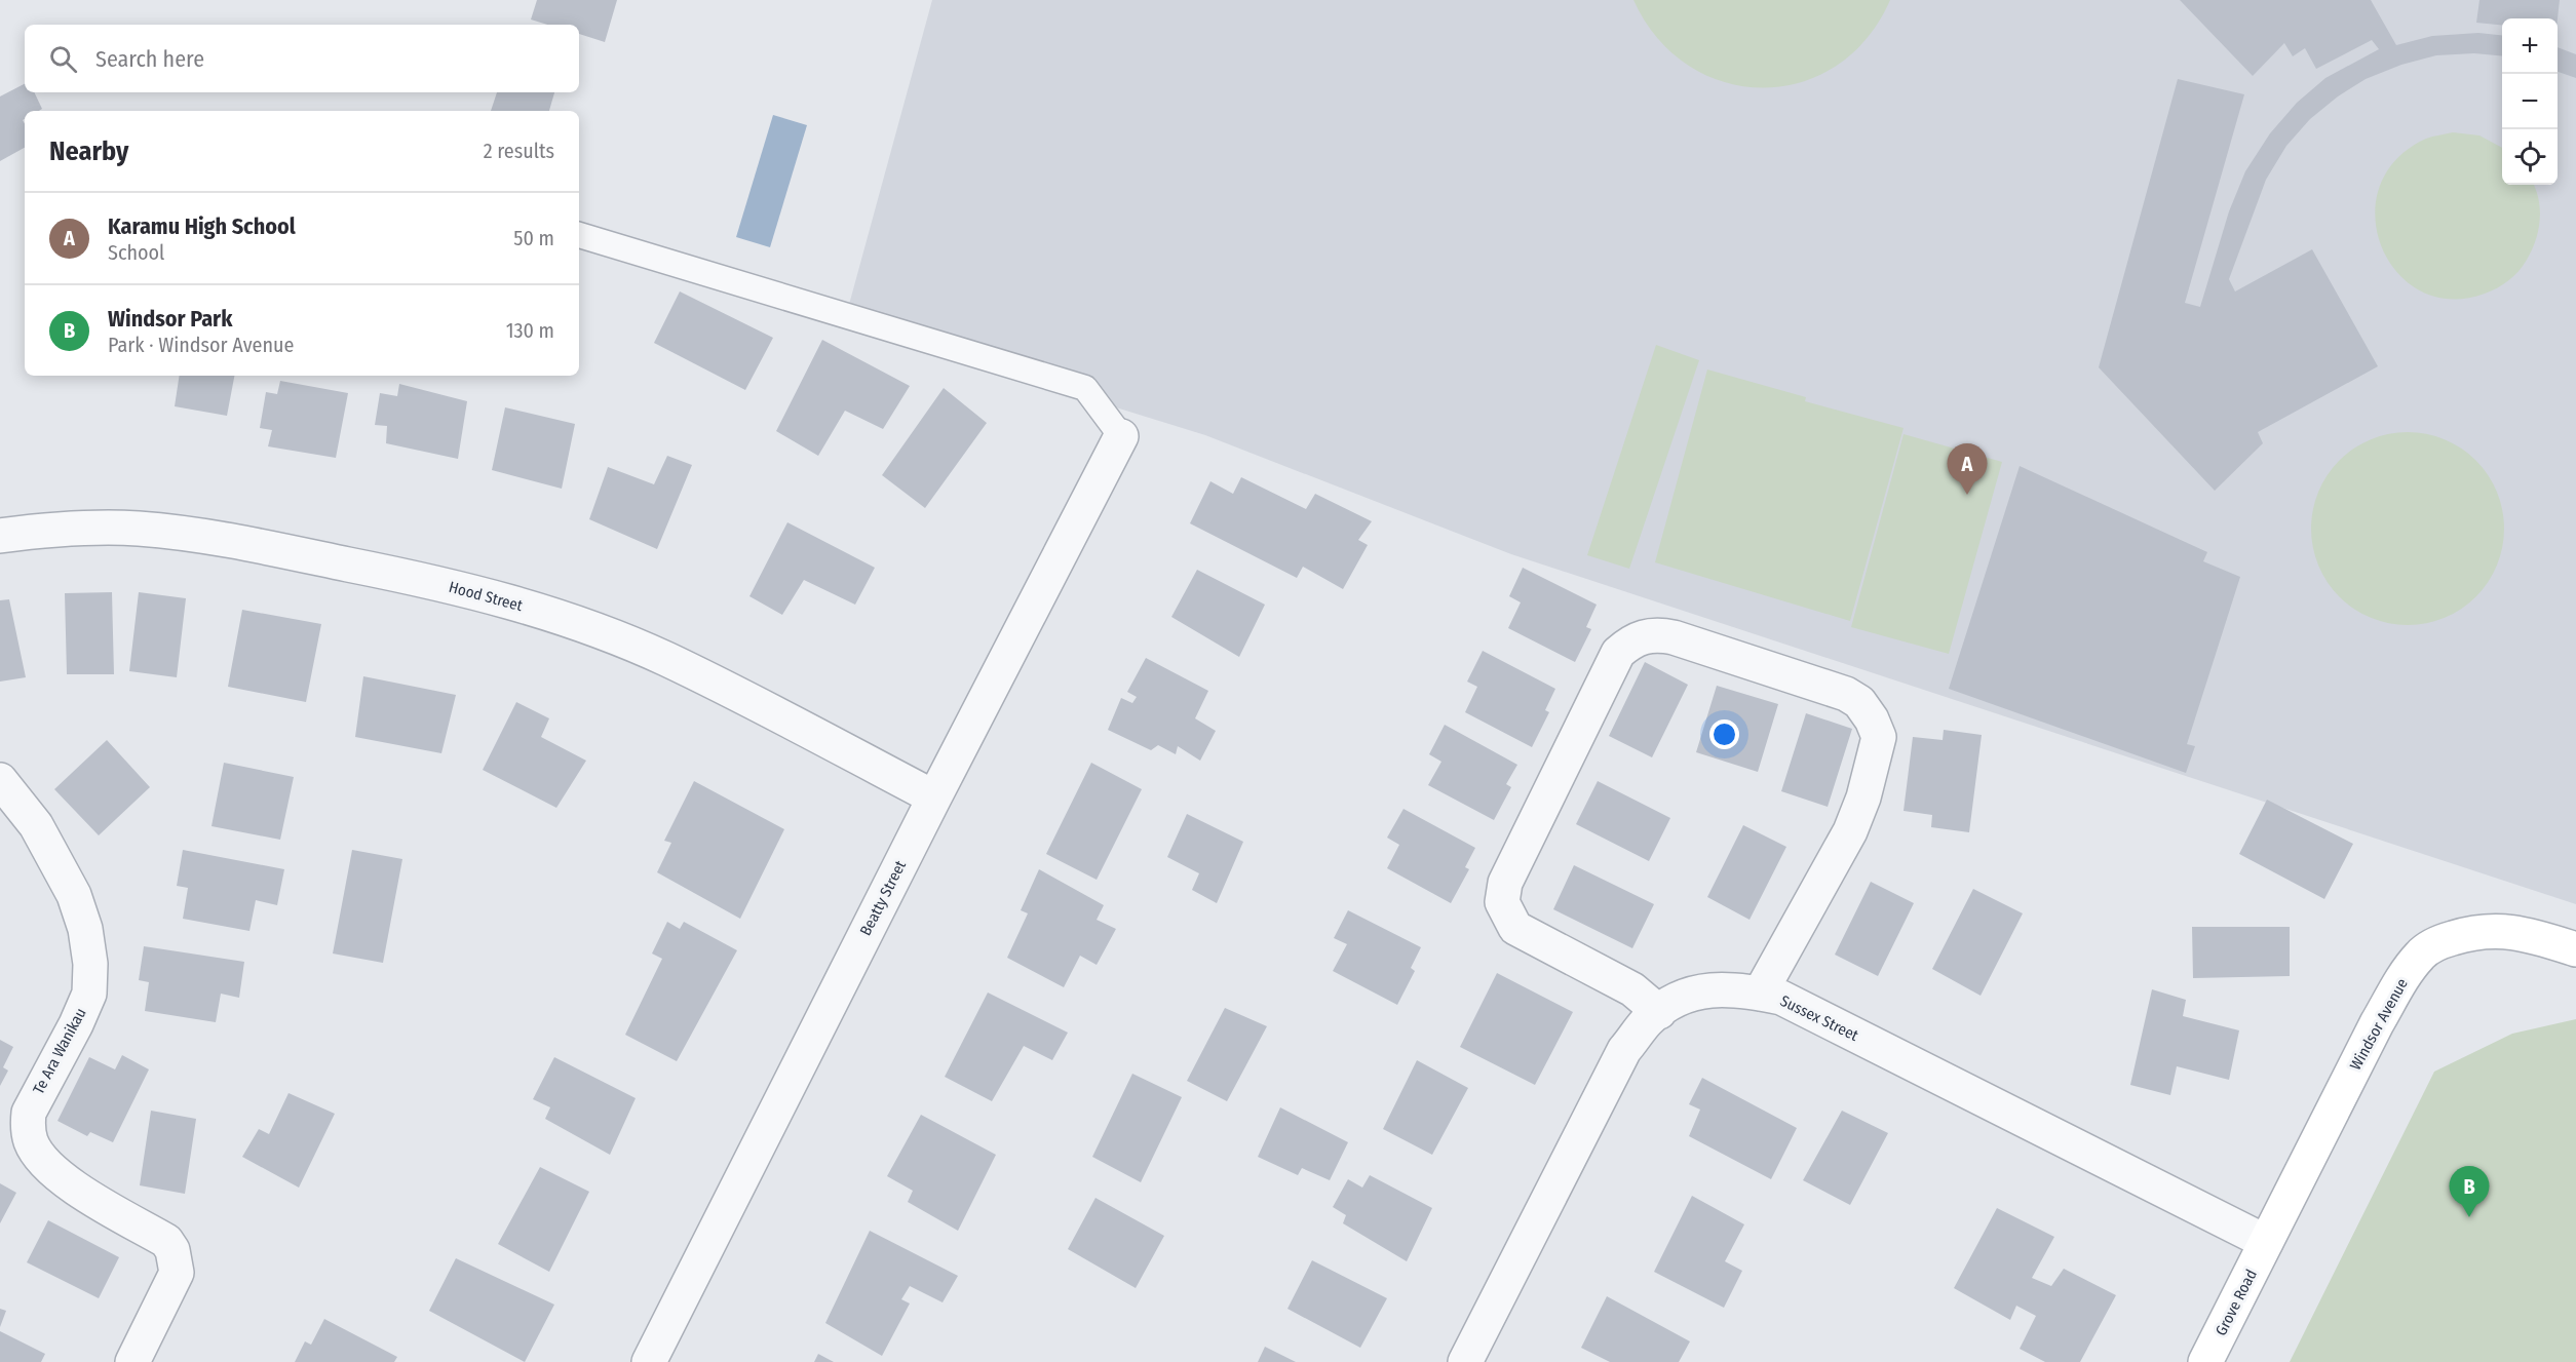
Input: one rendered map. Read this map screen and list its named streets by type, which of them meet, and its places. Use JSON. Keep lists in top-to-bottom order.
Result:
{
  "streets": {
    "main road": ["Windsor Avenue", "Grove Road"],
    "street": [
      "Hood Street",
      "Beatty Street",
      "Sussex Street",
      "Te Ara Wanikau"
    ]
  },
  "crossings": [
    ["Hood Street", "Beatty Street"],
    ["Sussex Street", "Windsor Avenue"],
    ["Sussex Street", "Grove Road"],
    ["Windsor Avenue", "Grove Road"]
  ],
  "page": {
    "map_buttons": ["+", "−"],
    "search": "Search here",
    "heading": ["Nearby", "2 results"],
    "list": [
      {
        "mark": "A",
        "name": "Karamu High School",
        "note": "School",
        "value": "50 m"
      },
      {
        "mark": "B",
        "name": "Windsor Park",
        "note": "Park · Windsor Avenue",
        "value": "130 m"
      }
    ],
    "pins": ["A", "B"]
  }
}
